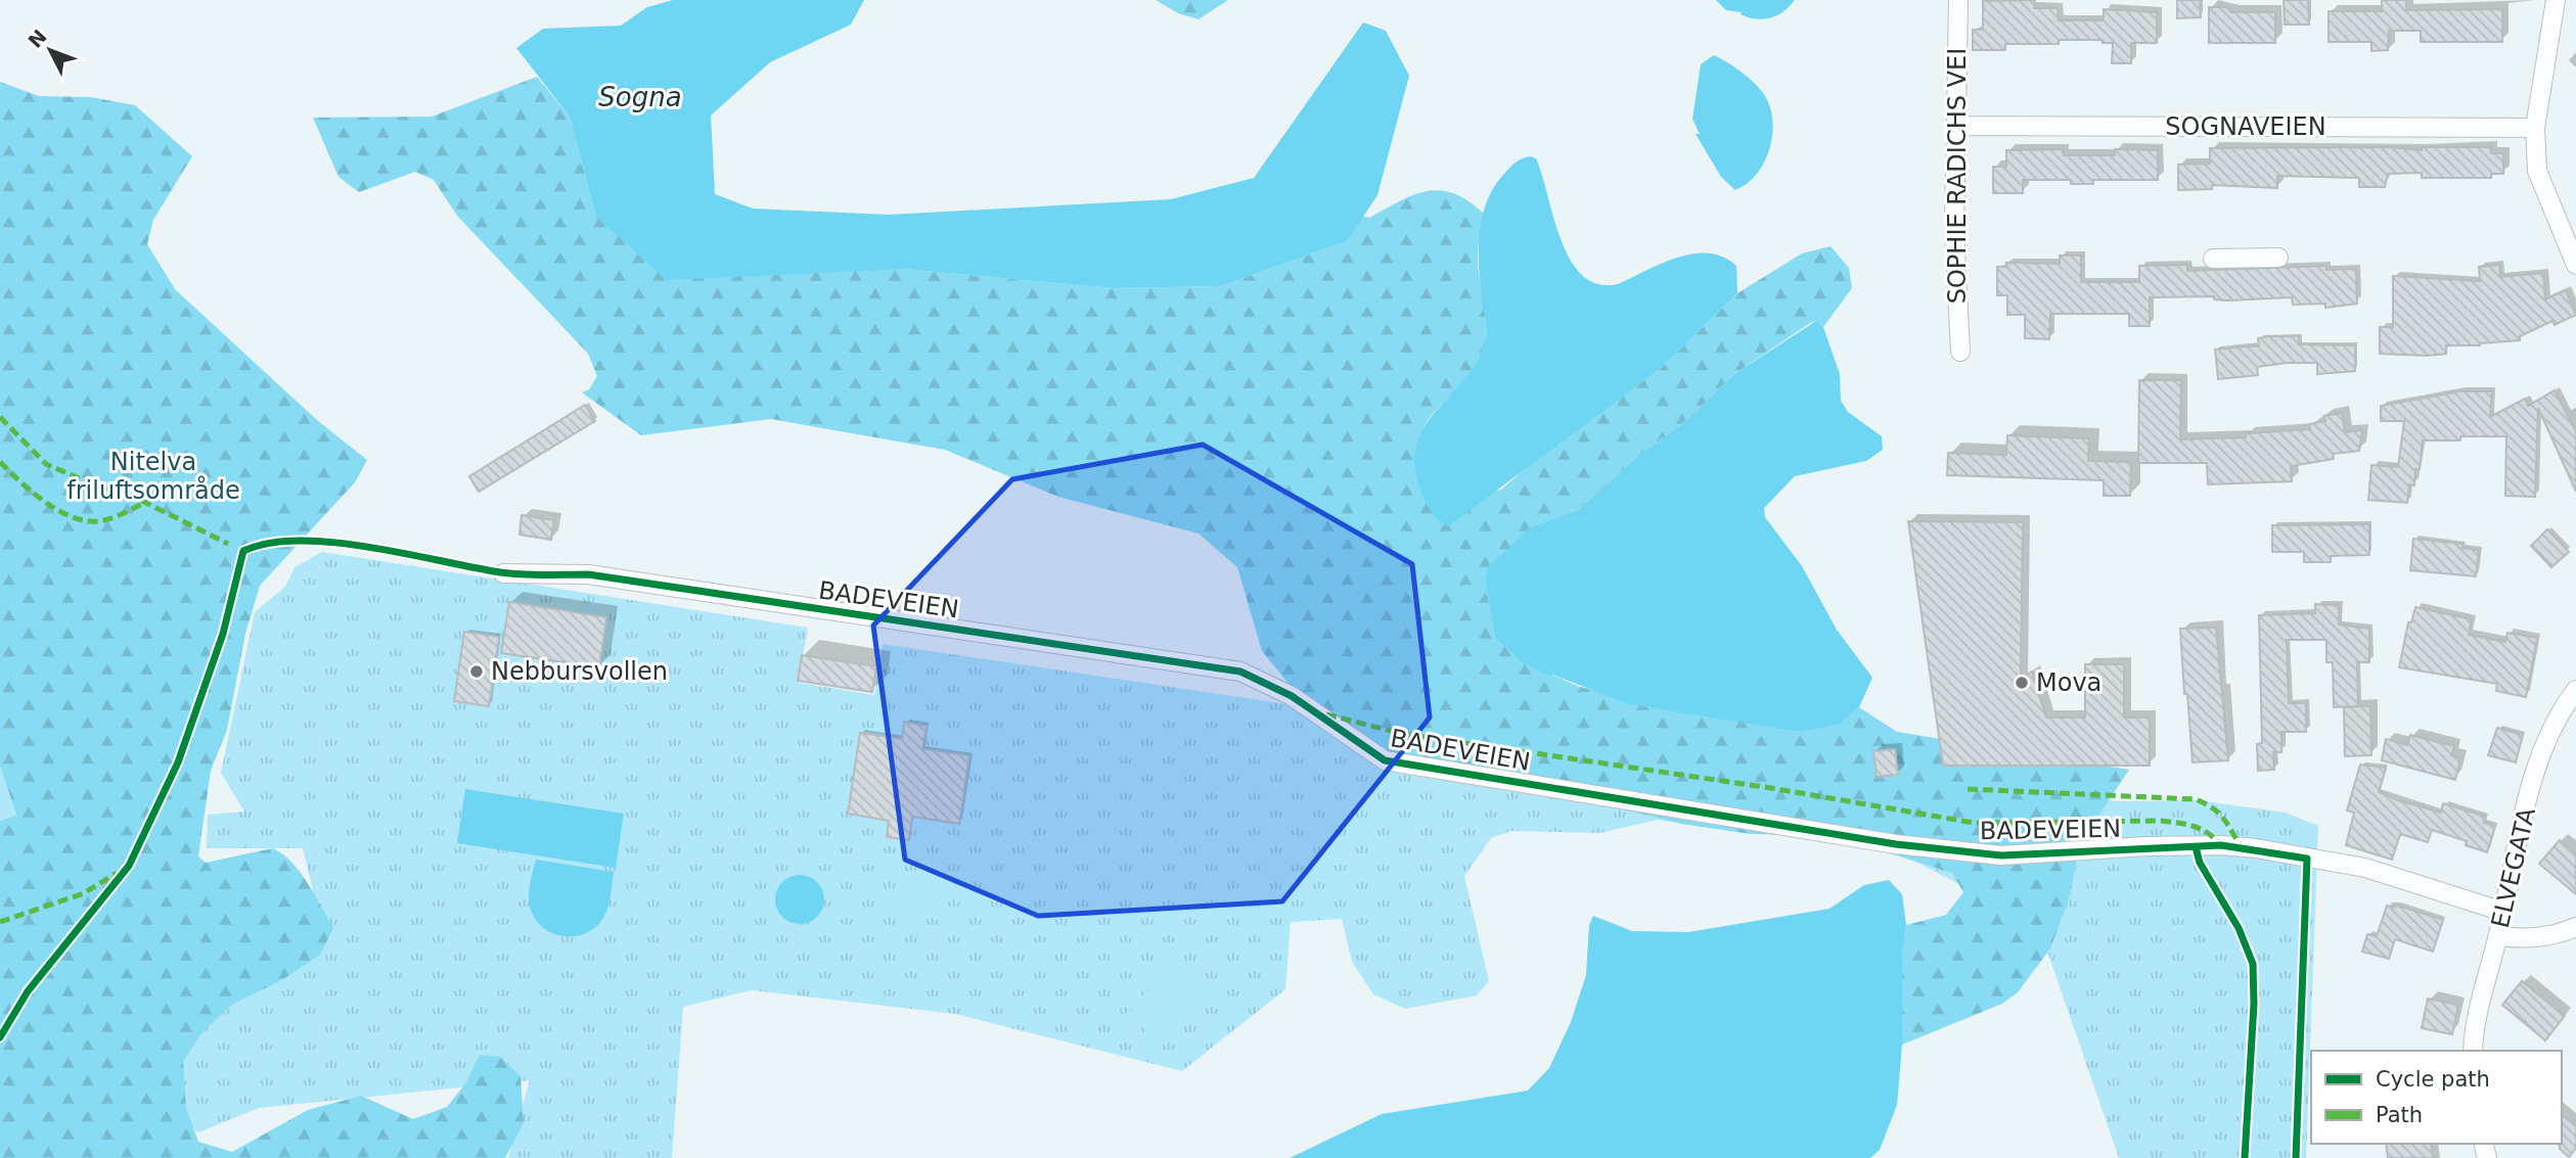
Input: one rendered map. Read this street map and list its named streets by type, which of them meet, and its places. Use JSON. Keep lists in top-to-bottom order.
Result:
{
  "streets": {
    "street": [
      "SOGNAVEIEN",
      "SOPHIE RADICHS VEI",
      "BADEVEIEN",
      "ELVEGATA"
    ]
  },
  "crossings": [
    ["SOGNAVEIEN", "SOPHIE RADICHS VEI"],
    ["BADEVEIEN", "ELVEGATA"]
  ],
  "water": ["Sogna"],
  "parks": ["Nitelva friluftsområde"],
  "places": ["Nebbursvollen", "Mova"],
  "legend": ["Cycle path", "Path"],
  "north": "top left"
}
